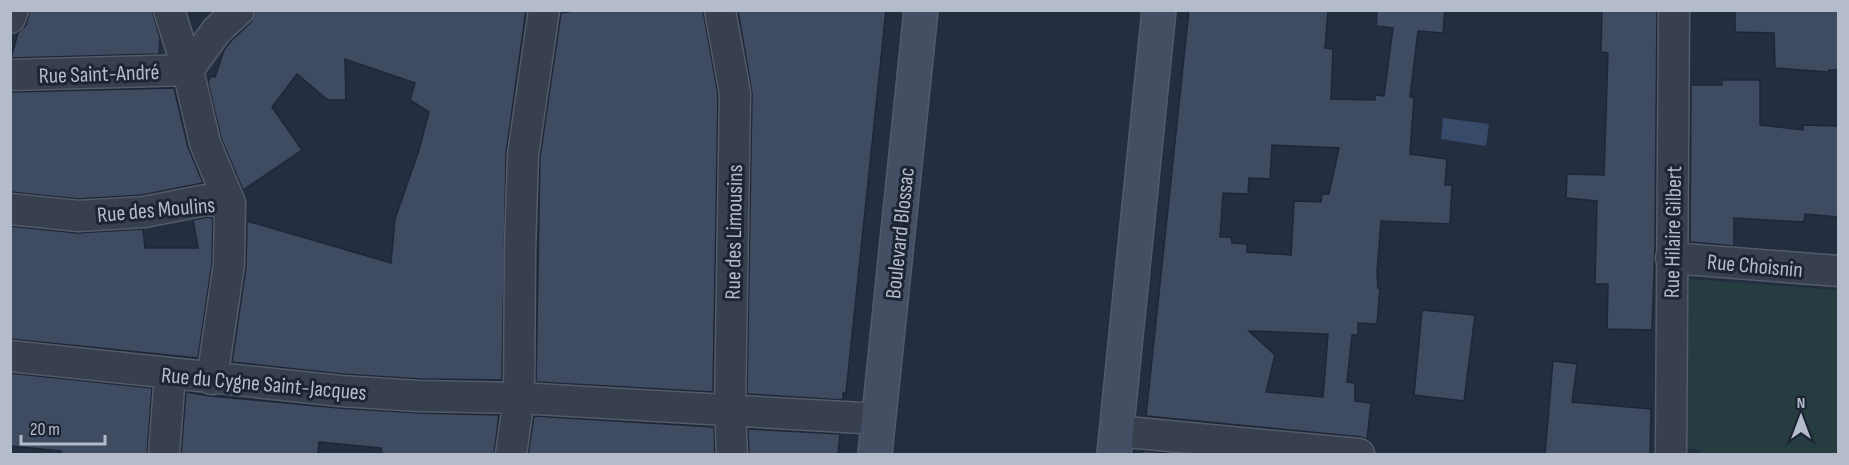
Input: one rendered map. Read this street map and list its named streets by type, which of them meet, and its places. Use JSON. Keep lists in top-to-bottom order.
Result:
{
  "streets": {
    "main road": ["Boulevard Blossac"],
    "street": [
      "Rue Saint-André",
      "Rue des Moulins",
      "Rue des Limousins",
      "Rue Hilaire Gilbert",
      "Rue Choisnin",
      "Rue du Cygne Saint-Jacques"
    ]
  },
  "crossings": [
    ["Rue des Limousins", "Rue du Cygne Saint-Jacques"],
    ["Rue Hilaire Gilbert", "Rue Choisnin"],
    ["Boulevard Blossac", "Rue du Cygne Saint-Jacques"]
  ],
  "scale_bar": "20 m",
  "north": "top"
}
